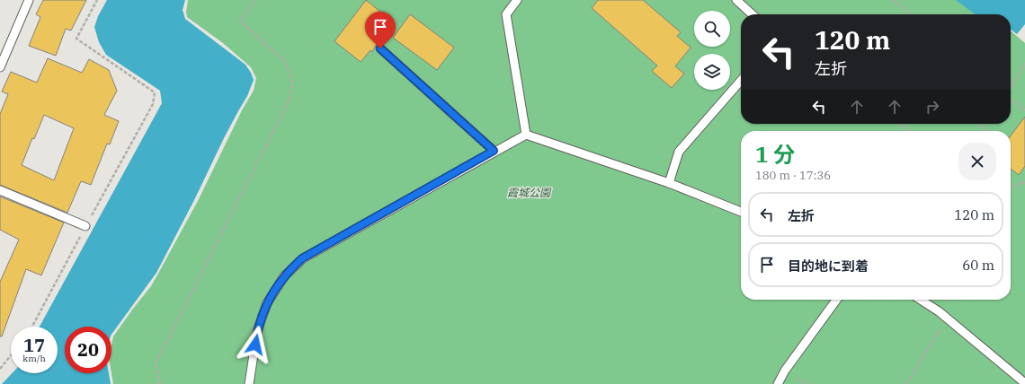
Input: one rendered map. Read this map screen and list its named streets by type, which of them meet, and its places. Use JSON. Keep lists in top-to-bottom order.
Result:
{
  "parks": ["霞城公園"],
  "page": {
    "turn": ["120 m", "左折"],
    "heading": ["1 分", "180 m · 17:36"],
    "list": [
      {
        "name": "左折",
        "value": "120 m"
      },
      {
        "name": "目的地に到着",
        "value": "60 m"
      }
    ],
    "speed": "17 km/h",
    "limit": "20"
  }
}
